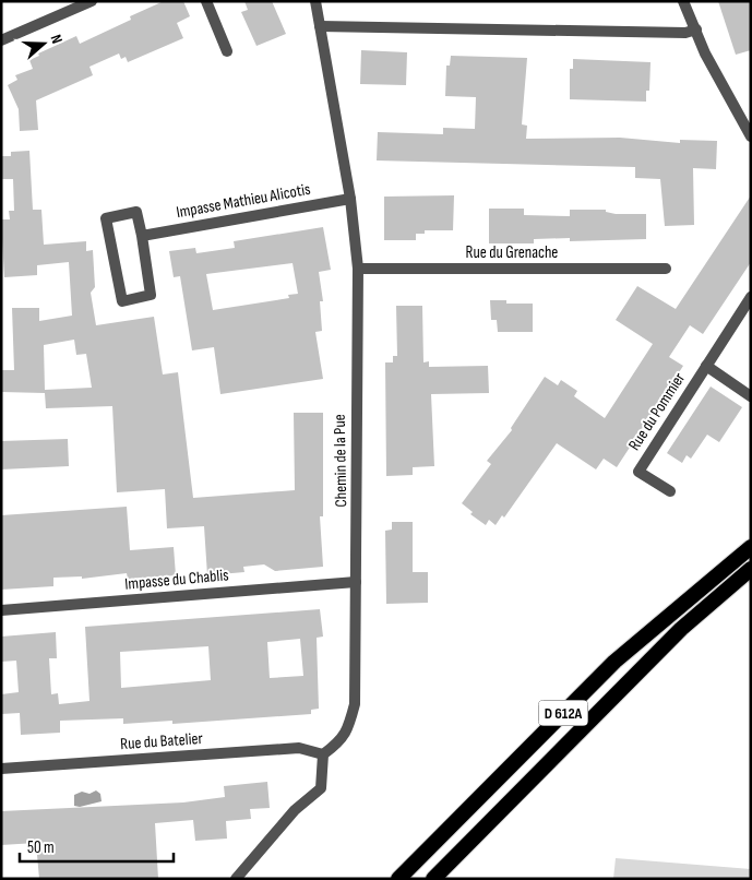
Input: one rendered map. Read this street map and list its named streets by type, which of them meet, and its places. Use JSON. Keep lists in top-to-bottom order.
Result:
{
  "streets": {
    "highway": ["D 612A"],
    "street": [
      "Impasse Mathieu Alicotis",
      "Rue du Grenache",
      "Rue du Pommier",
      "Chemin de la Pue",
      "Impasse du Chablis",
      "Rue du Batelier"
    ]
  },
  "crossings": [
    ["Impasse Mathieu Alicotis", "Chemin de la Pue"],
    ["Rue du Grenache", "Chemin de la Pue"],
    ["Chemin de la Pue", "Impasse du Chablis"],
    ["Chemin de la Pue", "Rue du Batelier"]
  ],
  "scale_bar": "50 m",
  "north": "right"
}
